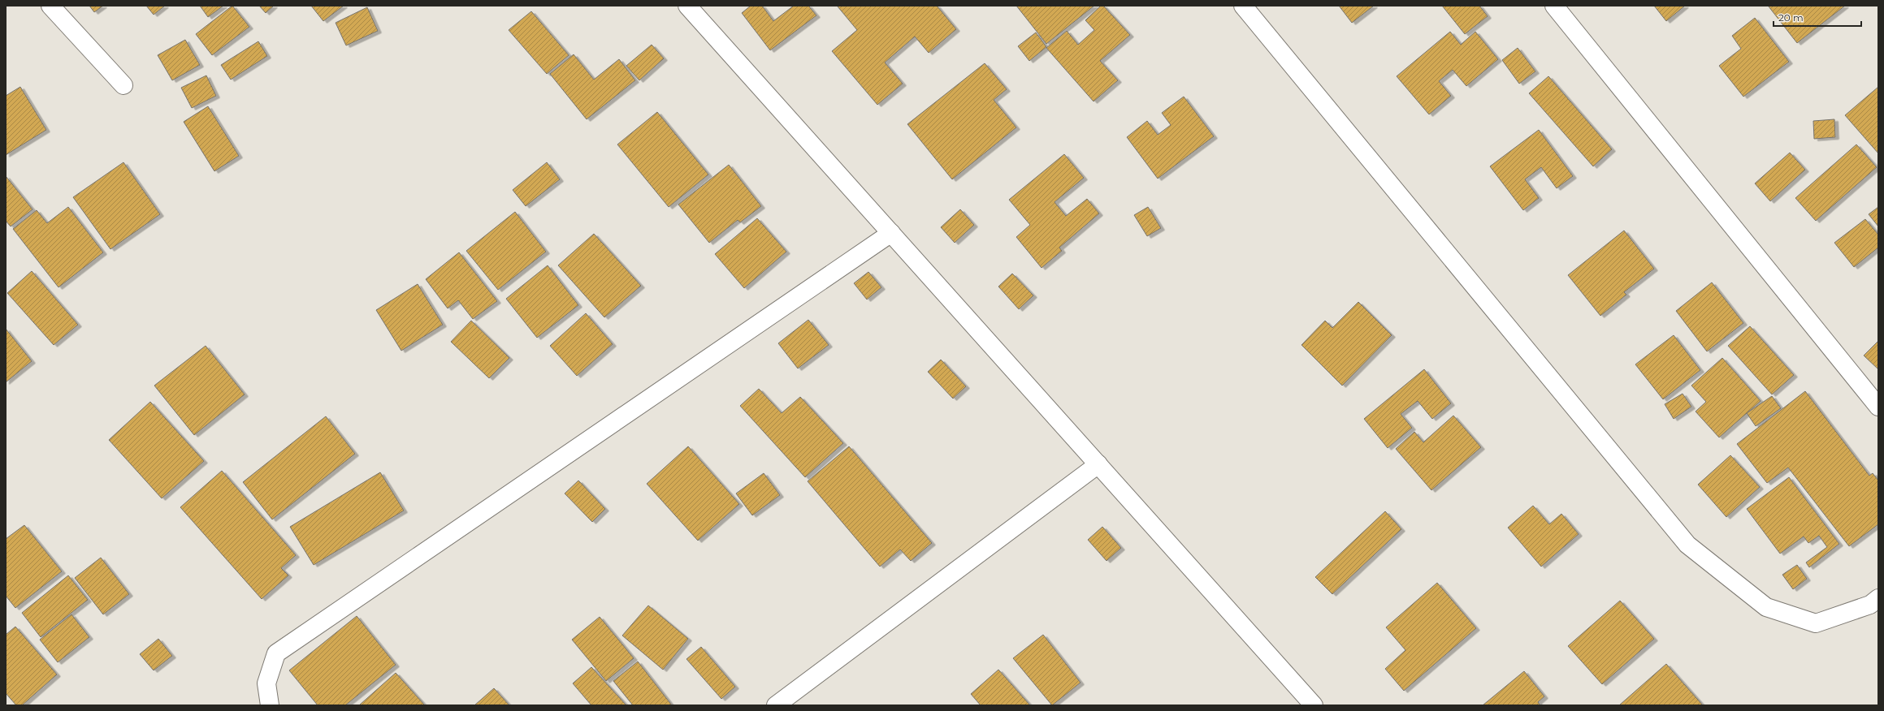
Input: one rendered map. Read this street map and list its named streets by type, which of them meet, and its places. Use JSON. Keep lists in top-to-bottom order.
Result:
{
  "scale_bar": "20 m"
}
